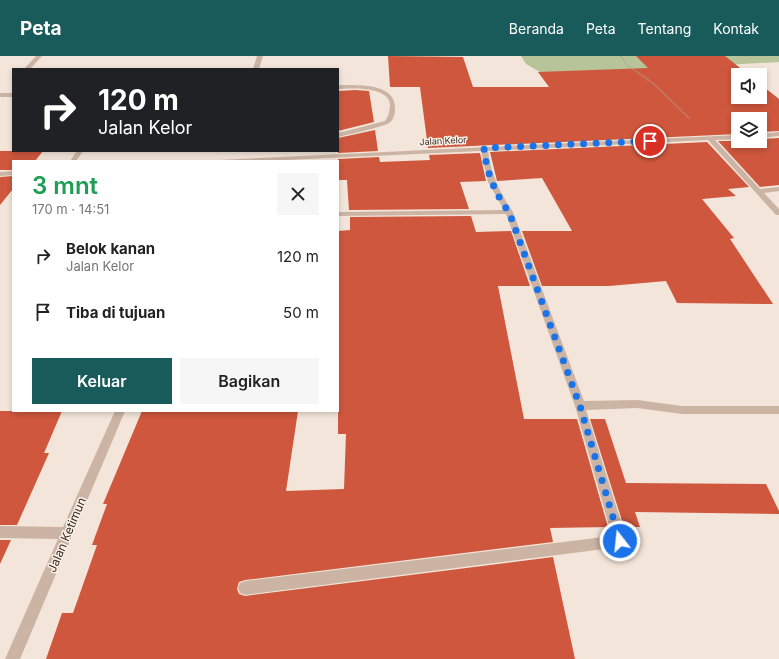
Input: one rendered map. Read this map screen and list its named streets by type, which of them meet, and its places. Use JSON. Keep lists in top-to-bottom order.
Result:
{
  "streets": {
    "street": ["Jalan Kelor", "Jalan Ketimun"]
  },
  "page": {
    "header": "Peta",
    "nav": [
      "Beranda",
      "Peta",
      "Tentang",
      "Kontak"
    ],
    "turn": ["120 m", "Jalan Kelor"],
    "heading": ["3 mnt", "170 m · 14:51"],
    "list": [
      {
        "name": "Belok kanan",
        "note": "Jalan Kelor",
        "value": "120 m"
      },
      {
        "name": "Tiba di tujuan",
        "value": "50 m"
      }
    ],
    "buttons": ["Keluar", "Bagikan"]
  }
}
